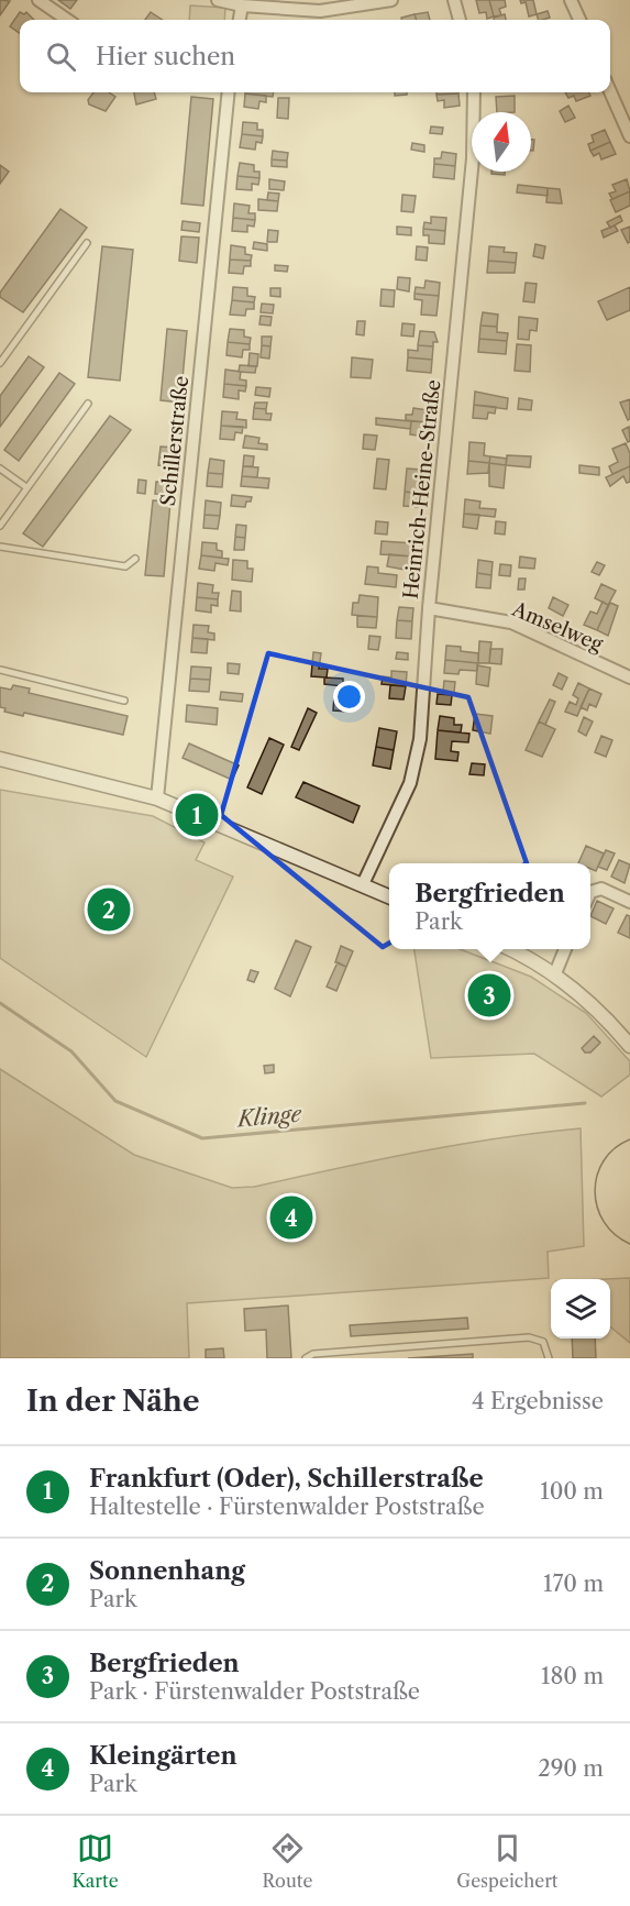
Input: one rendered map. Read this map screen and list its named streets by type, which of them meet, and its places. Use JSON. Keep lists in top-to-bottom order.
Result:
{
  "streets": {
    "street": ["Schillerstraße", "Heinrich-Heine-Straße", "Amselweg"]
  },
  "crossings": [
    ["Heinrich-Heine-Straße", "Amselweg"]
  ],
  "water": ["Klinge"],
  "north": "top",
  "page": {
    "search": "Hier suchen",
    "pins": [
      "1",
      "2",
      "3",
      "4"
    ],
    "popup": ["Bergfrieden", "Park"],
    "heading": ["In der Nähe", "4 Ergebnisse"],
    "list": [
      {
        "mark": "1",
        "name": "Frankfurt (Oder), Schillerstraße",
        "note": "Haltestelle · Fürstenwalder Poststraße",
        "value": "100 m"
      },
      {
        "mark": "2",
        "name": "Sonnenhang",
        "note": "Park",
        "value": "170 m"
      },
      {
        "mark": "3",
        "name": "Bergfrieden",
        "note": "Park · Fürstenwalder Poststraße",
        "value": "180 m"
      },
      {
        "mark": "4",
        "name": "Kleingärten",
        "note": "Park",
        "value": "290 m"
      }
    ],
    "nav": ["Karte", "Route", "Gespeichert"]
  }
}
